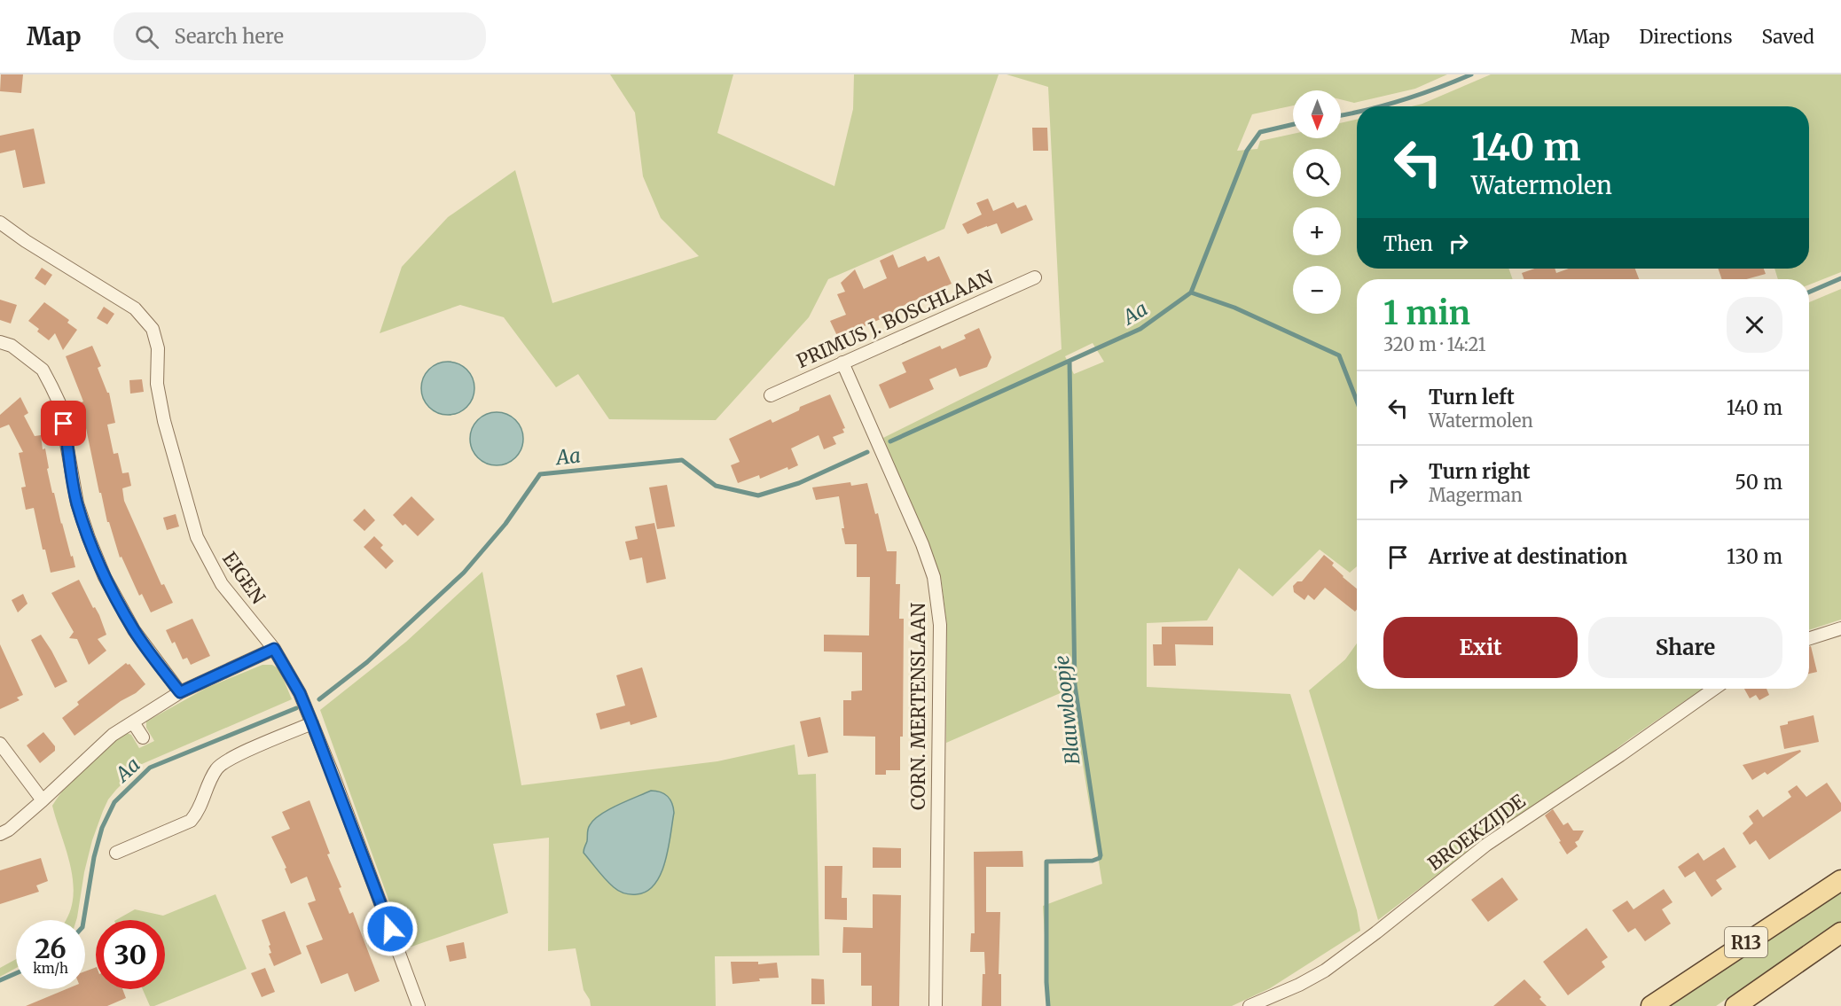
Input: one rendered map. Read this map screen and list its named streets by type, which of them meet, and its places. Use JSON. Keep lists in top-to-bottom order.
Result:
{
  "streets": {
    "main road": ["R13"],
    "street": [
      "PRIMUS J. BOSCHLAAN",
      "EIGEN",
      "CORN. MERTENSLAAN",
      "BROEKZIJDE"
    ]
  },
  "crossings": [
    ["PRIMUS J. BOSCHLAAN", "CORN. MERTENSLAAN"]
  ],
  "water": ["Aa", "Blauwloopje"],
  "north": "bottom",
  "page": {
    "header": "Map",
    "search": "Search here",
    "nav": ["Map", "Directions", "Saved"],
    "map_buttons": ["+", "−"],
    "turn": ["140 m", "Watermolen"],
    "then": "Then",
    "heading": ["1 min", "320 m · 14:21"],
    "list": [
      {
        "name": "Turn left",
        "note": "Watermolen",
        "value": "140 m"
      },
      {
        "name": "Turn right",
        "note": "Magerman",
        "value": "50 m"
      },
      {
        "name": "Arrive at destination",
        "value": "130 m"
      }
    ],
    "buttons": ["Exit", "Share"],
    "speed": "26 km/h",
    "limit": "30"
  }
}
